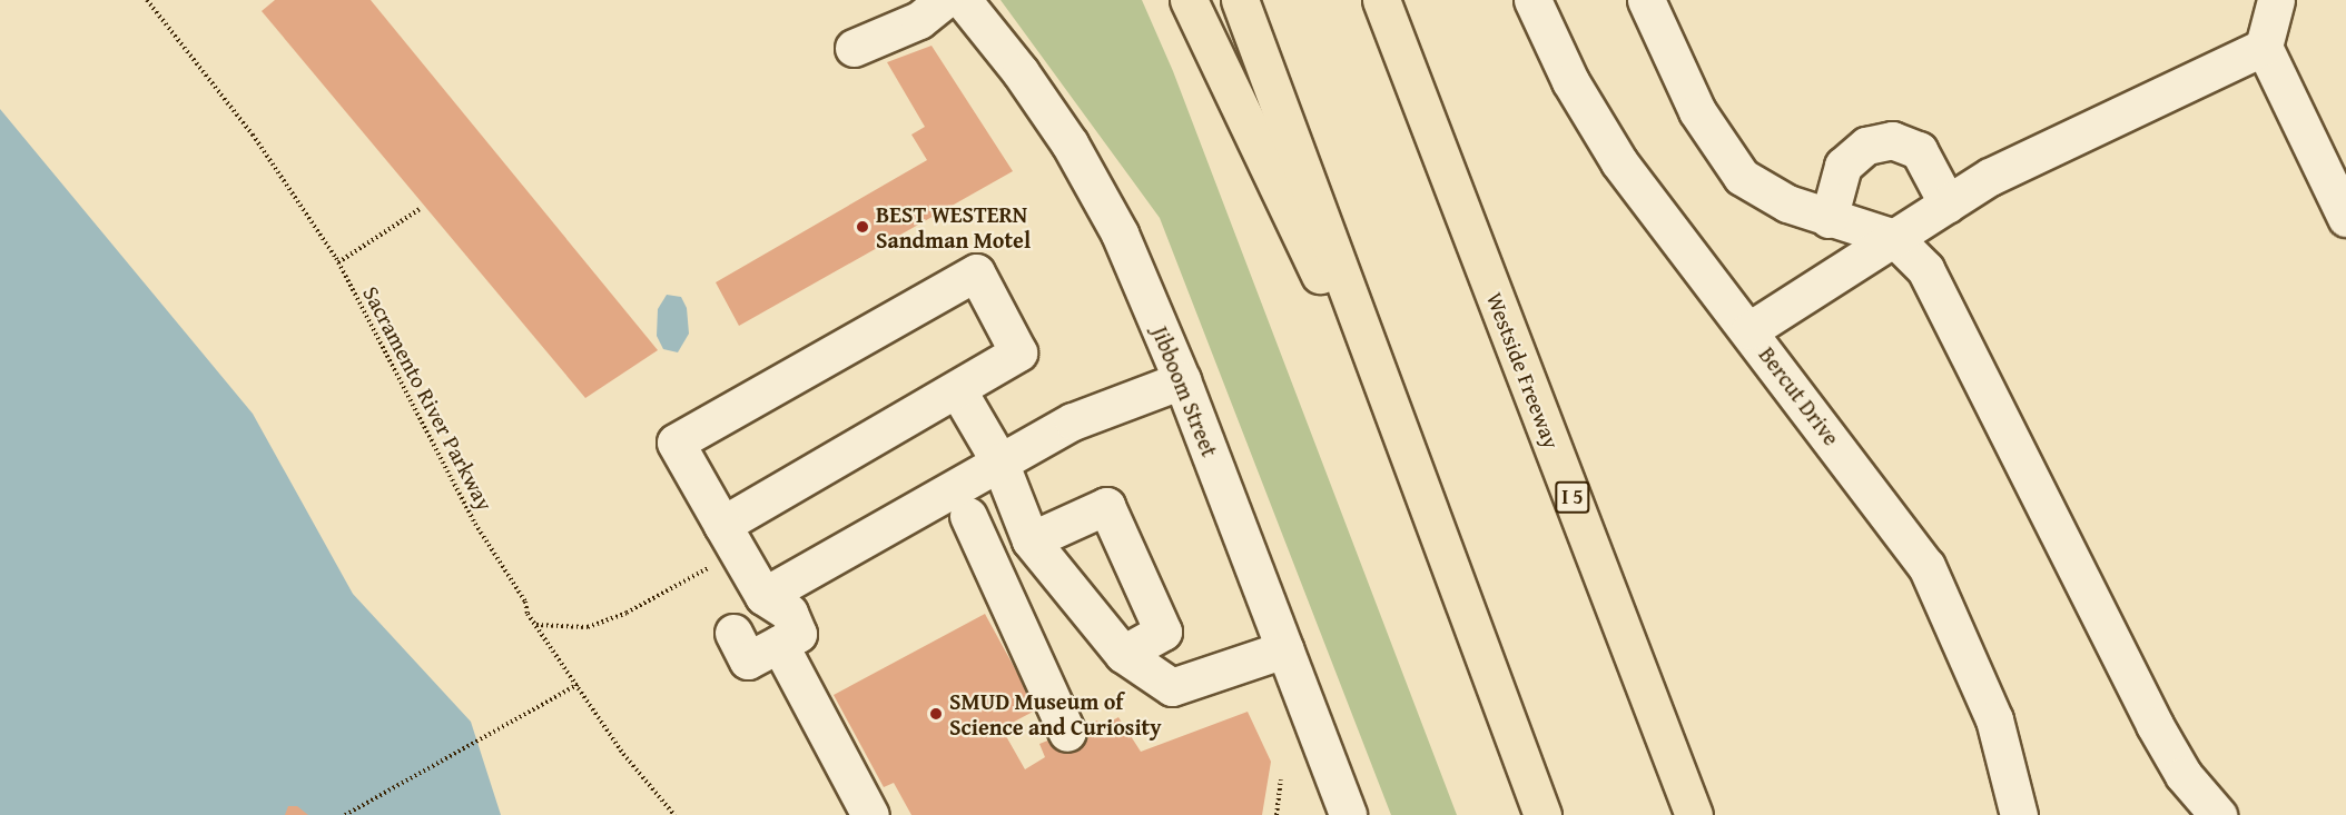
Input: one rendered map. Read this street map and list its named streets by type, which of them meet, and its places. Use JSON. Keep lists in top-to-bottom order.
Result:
{
  "streets": {
    "highway": ["Westside Freeway", "I 5"],
    "street": ["Jibboom Street", "Bercut Drive"],
    "path": ["Sacramento River Parkway"]
  },
  "places": ["BEST WESTERN Sandman Motel", "SMUD Museum of Science and Curiosity"]
}
